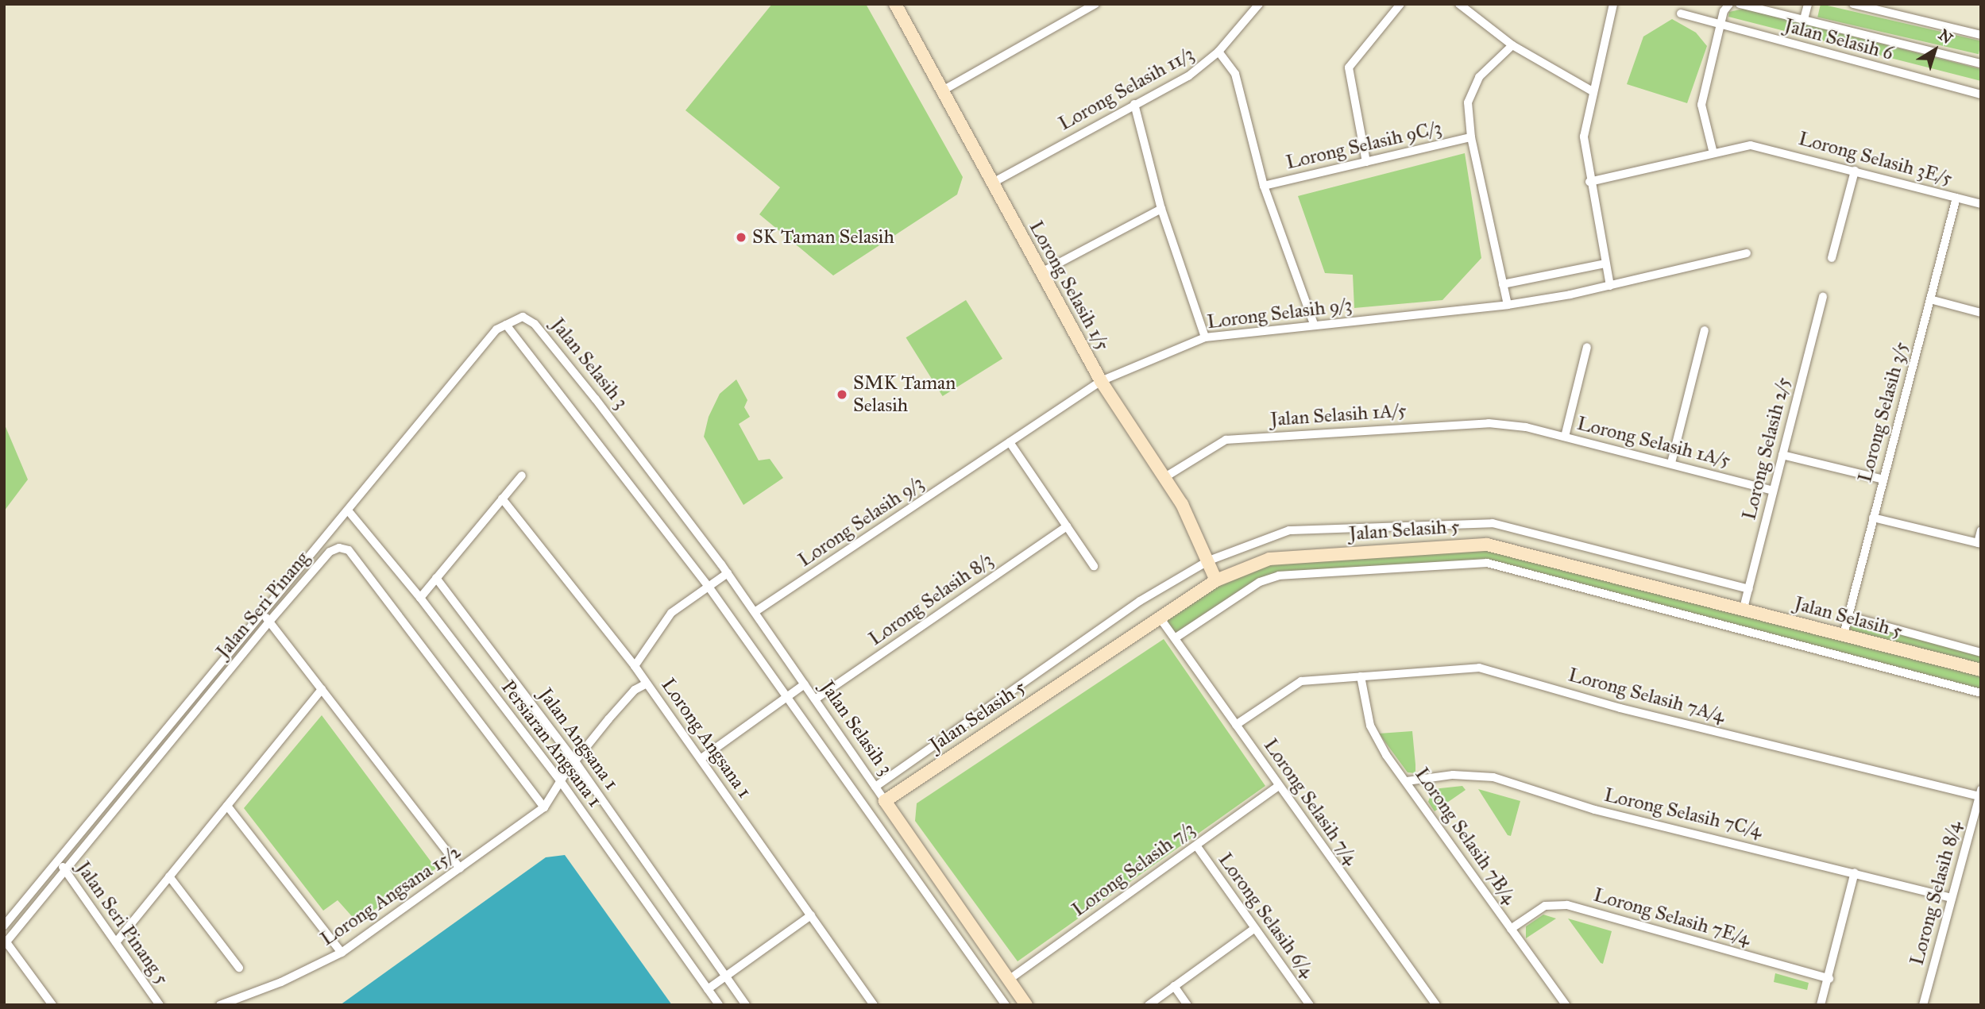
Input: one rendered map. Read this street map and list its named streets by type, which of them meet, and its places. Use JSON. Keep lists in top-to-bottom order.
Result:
{
  "streets": {
    "street": [
      "Jalan Selasih 6",
      "Lorong Selasih 11/3",
      "Lorong Selasih 9C/3",
      "Lorong Selasih 3E/5",
      "Lorong Selasih 1/5",
      "Lorong Selasih 9/3",
      "Jalan Selasih 3",
      "Lorong Selasih 3/5",
      "Jalan Selasih 1A/5",
      "Lorong Selasih 1A/5",
      "Lorong Selasih 2/5",
      "Jalan Selasih 5",
      "Lorong Selasih 8/3",
      "Jalan Seri Pinang",
      "Lorong Selasih 7A/4",
      "Lorong Angsana 1",
      "Jalan Angsana 1",
      "Persiaran Angsana 1",
      "Lorong Selasih 7/4",
      "Lorong Selasih 7C/4",
      "Lorong Selasih 7B/4",
      "Lorong Selasih 7/3",
      "Lorong Selasih 8/4",
      "Lorong Angsana 15/2",
      "Lorong Selasih 6/4",
      "Lorong Selasih 7E/4",
      "Jalan Seri Pinang 5"
    ]
  },
  "crossings": [
    ["Lorong Selasih 11/3", "Lorong Selasih 1/5"],
    ["Lorong Selasih 3E/5", "Lorong Selasih 3/5"],
    ["Lorong Selasih 1/5", "Lorong Selasih 9/3"],
    ["Lorong Selasih 1/5", "Jalan Selasih 1A/5"],
    ["Lorong Selasih 1/5", "Jalan Selasih 5"],
    ["Lorong Selasih 9/3", "Jalan Selasih 3"],
    ["Jalan Selasih 3", "Jalan Selasih 5"],
    ["Jalan Selasih 3", "Lorong Selasih 8/3"],
    ["Jalan Selasih 3", "Jalan Seri Pinang"],
    ["Jalan Selasih 3", "Lorong Selasih 7/3"],
    ["Lorong Selasih 3/5", "Jalan Selasih 5"],
    ["Jalan Selasih 1A/5", "Lorong Selasih 1A/5"],
    ["Lorong Selasih 1A/5", "Lorong Selasih 2/5"],
    ["Lorong Selasih 2/5", "Jalan Selasih 5"],
    ["Jalan Selasih 5", "Lorong Selasih 7/4"],
    ["Jalan Seri Pinang", "Persiaran Angsana 1"],
    ["Jalan Seri Pinang", "Lorong Angsana 15/2"],
    ["Jalan Seri Pinang", "Jalan Seri Pinang 5"],
    ["Lorong Selasih 7A/4", "Lorong Selasih 7/4"],
    ["Lorong Selasih 7A/4", "Lorong Selasih 7B/4"],
    ["Lorong Selasih 7A/4", "Lorong Selasih 8/4"],
    ["Lorong Angsana 1", "Lorong Angsana 15/2"],
    ["Jalan Angsana 1", "Lorong Angsana 15/2"],
    ["Persiaran Angsana 1", "Lorong Angsana 15/2"],
    ["Lorong Selasih 7/4", "Lorong Selasih 7/3"],
    ["Lorong Selasih 7C/4", "Lorong Selasih 7B/4"],
    ["Lorong Selasih 7C/4", "Lorong Selasih 8/4"],
    ["Lorong Selasih 7B/4", "Lorong Selasih 7E/4"],
    ["Lorong Selasih 7/3", "Lorong Selasih 6/4"]
  ],
  "places": ["SK Taman Selasih", "SMK Taman Selasih"],
  "north": "top right"
}
